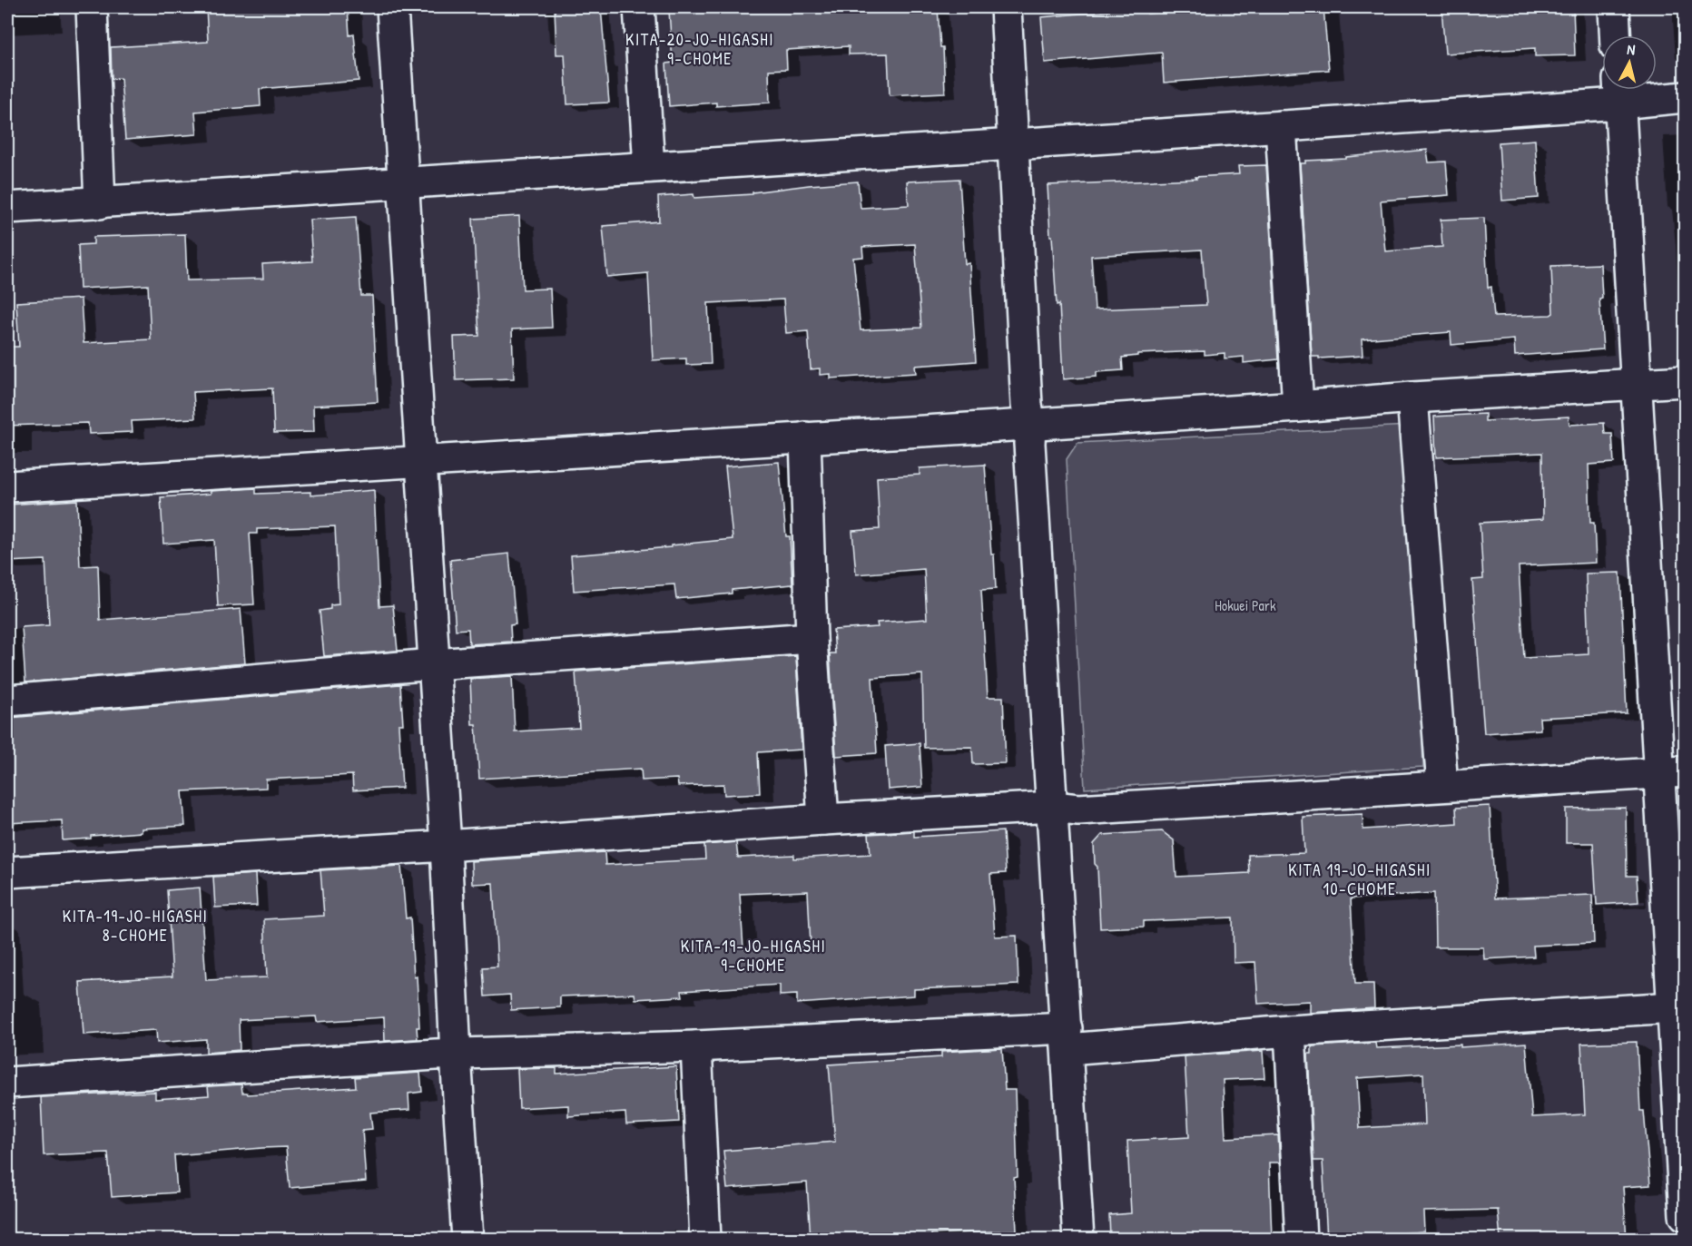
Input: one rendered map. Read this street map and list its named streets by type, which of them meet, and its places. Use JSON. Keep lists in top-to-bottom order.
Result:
{
  "districts": [
    "KITA-20-JO-HIGASHI 9-CHOME",
    "KITA 19-JO-HIGASHI 10-CHOME",
    "KITA-19-JO-HIGASHI 8-CHOME",
    "KITA-19-JO-HIGASHI 9-CHOME"
  ],
  "parks": ["Hokuei Park"],
  "north": "top"
}
